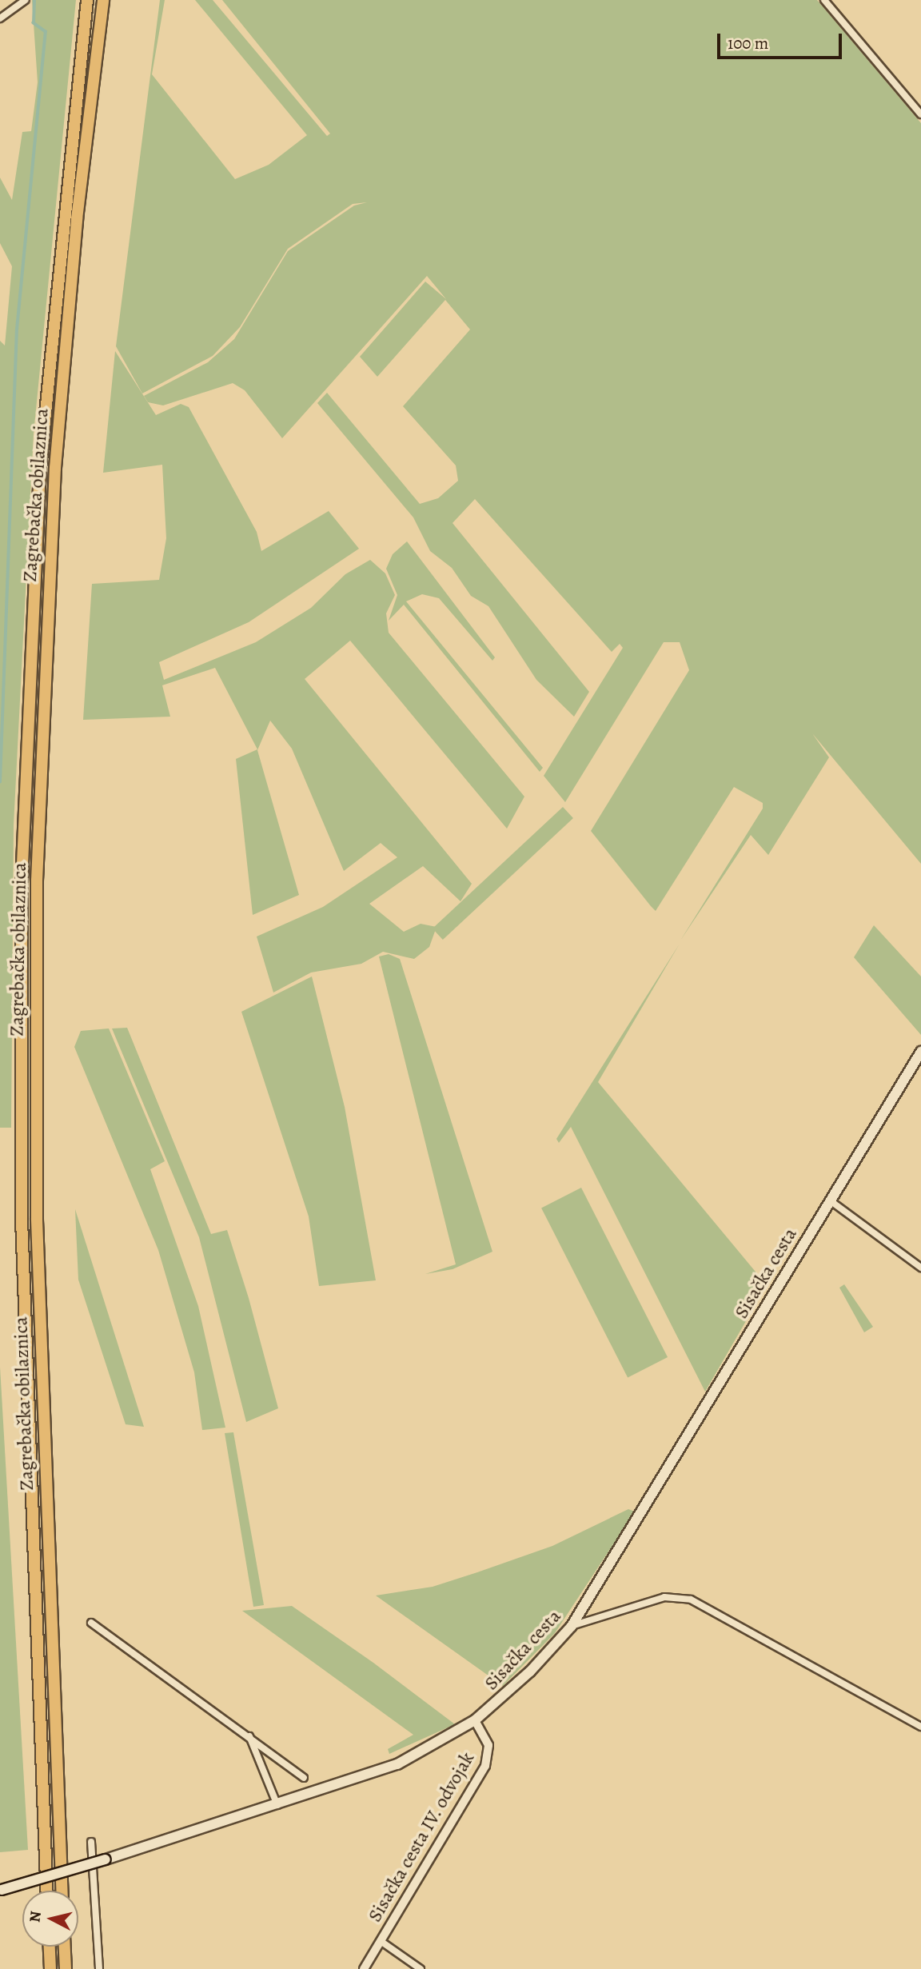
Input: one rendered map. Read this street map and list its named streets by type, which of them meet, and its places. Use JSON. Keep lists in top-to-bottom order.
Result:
{
  "streets": {
    "highway": ["Zagrebačka obilaznica"],
    "main road": ["Sisačka cesta"],
    "street": ["Sisačka cesta IV. odvojak"]
  },
  "crossings": [
    ["Sisačka cesta", "Sisačka cesta IV. odvojak"]
  ],
  "scale_bar": "100 m",
  "north": "left"
}
